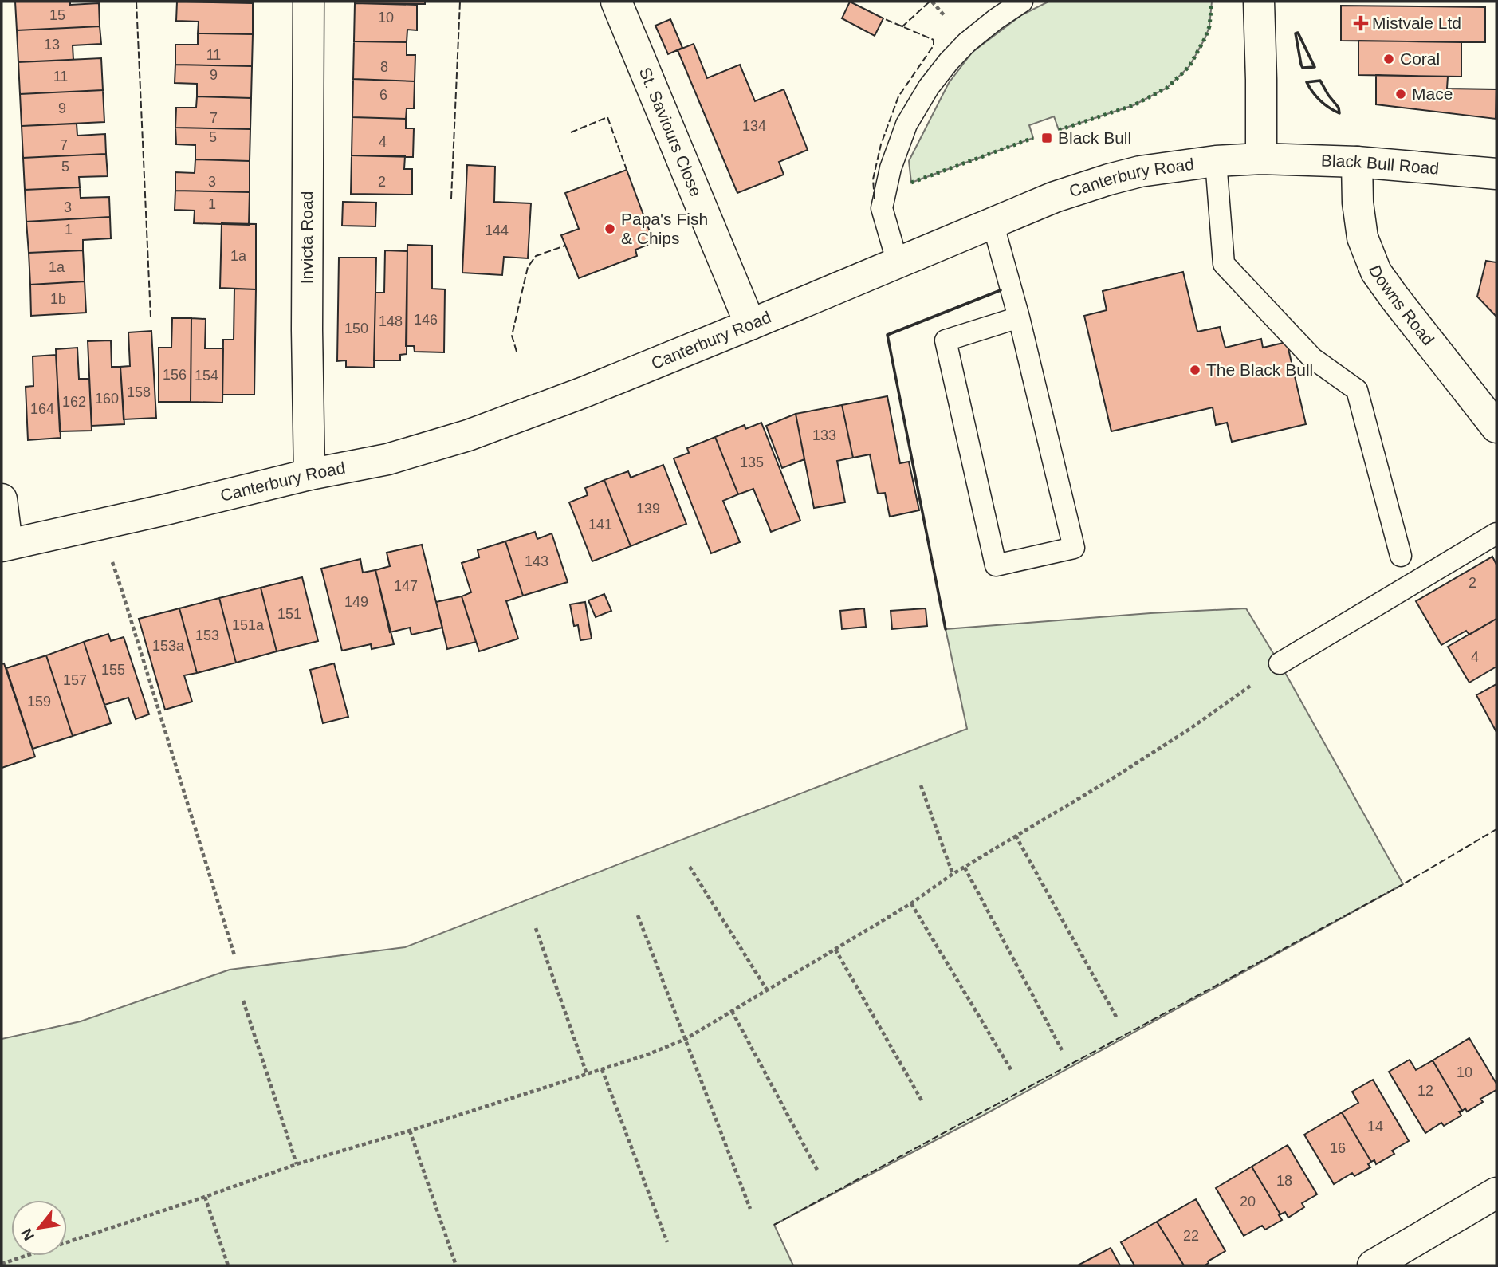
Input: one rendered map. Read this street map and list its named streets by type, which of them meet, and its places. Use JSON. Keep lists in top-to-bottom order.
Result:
{
  "streets": {
    "main road": [
      "St. Saviours Close",
      "Black Bull Road",
      "Canterbury Road",
      "Invicta Road",
      "Downs Road"
    ]
  },
  "crossings": [
    ["St. Saviours Close", "Canterbury Road"],
    ["Black Bull Road", "Canterbury Road"],
    ["Black Bull Road", "Downs Road"],
    ["Canterbury Road", "Invicta Road"]
  ],
  "places": {
    "health": ["Mistvale Ltd"],
    "other": [
      "Coral",
      "Mace",
      "Papa's Fish & Chips",
      "The Black Bull"
    ],
    "transit": ["Black Bull"]
  },
  "house_numbers": [
    "15",
    "10",
    "13",
    "11",
    "8",
    "9",
    "11",
    "6",
    "9",
    "7",
    "134",
    "5",
    "4",
    "7",
    "5",
    "3",
    "2",
    "1",
    "3",
    "1",
    "144",
    "1a",
    "1a",
    "1b",
    "146",
    "148",
    "150",
    "156",
    "154",
    "158",
    "160",
    "162",
    "164",
    "133",
    "135",
    "139",
    "141",
    "143",
    "2",
    "147",
    "149",
    "151",
    "151a",
    "153",
    "153a",
    "4",
    "155",
    "157",
    "159",
    "10",
    "12",
    "14",
    "16",
    "18",
    "20",
    "22"
  ],
  "north": "bottom left"
}
